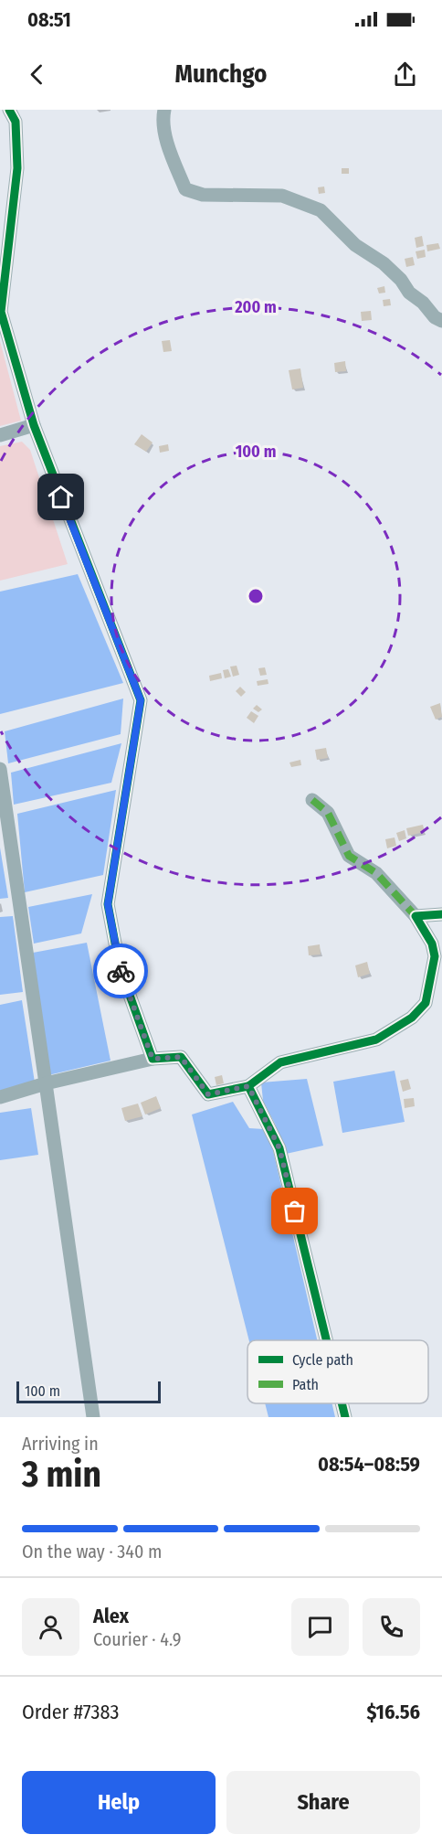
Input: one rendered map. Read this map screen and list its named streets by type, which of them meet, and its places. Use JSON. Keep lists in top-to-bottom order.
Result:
{
  "legend": ["Cycle path", "Path"],
  "scale_bar": "100 m",
  "page": {
    "status": "08:51",
    "header": "Munchgo",
    "scale": "100 m",
    "heading": ["3 min", "Arriving in", "08:54–08:59"],
    "panel": [
      "Alex",
      "Courier · 4.9",
      "Order #7383",
      "$16.56"
    ],
    "bar": "On the way · 340 m",
    "buttons": ["Help", "Share"]
  },
  "rings": ["200 m", "100 m"]
}
